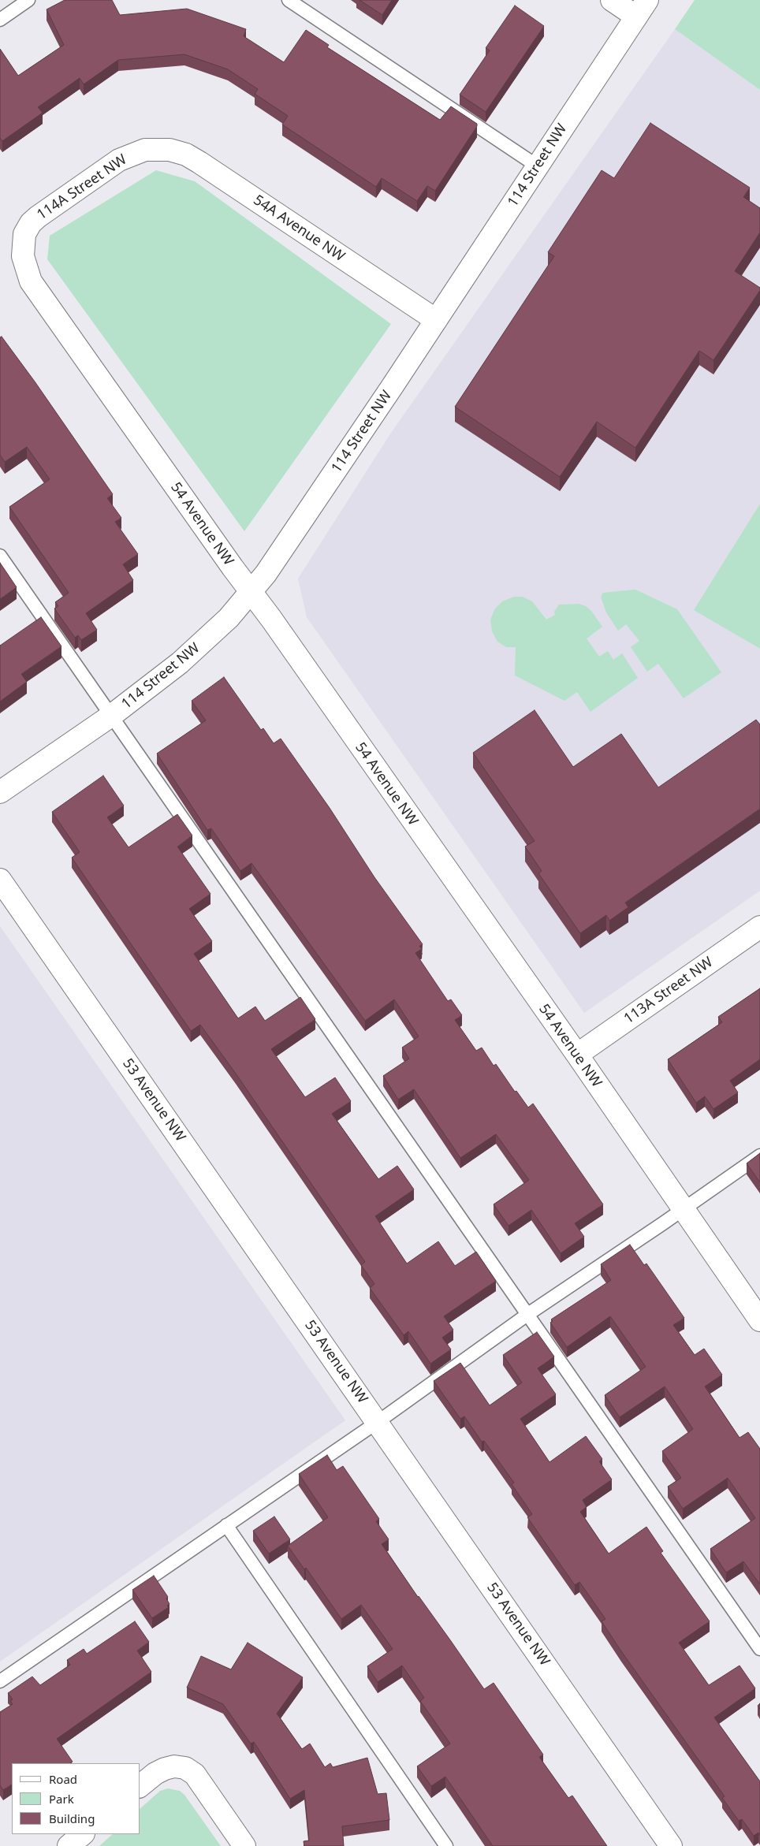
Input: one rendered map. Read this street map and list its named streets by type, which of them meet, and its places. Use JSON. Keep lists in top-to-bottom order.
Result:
{
  "streets": {
    "street": [
      "114 Street NW",
      "114A Street NW",
      "54A Avenue NW",
      "54 Avenue NW",
      "113A Street NW",
      "53 Avenue NW"
    ]
  },
  "crossings": [
    ["114 Street NW", "54A Avenue NW"],
    ["114 Street NW", "54 Avenue NW"],
    ["114A Street NW", "54A Avenue NW"],
    ["114A Street NW", "54 Avenue NW"],
    ["54 Avenue NW", "113A Street NW"]
  ],
  "legend": ["Road", "Park", "Building"]
}
